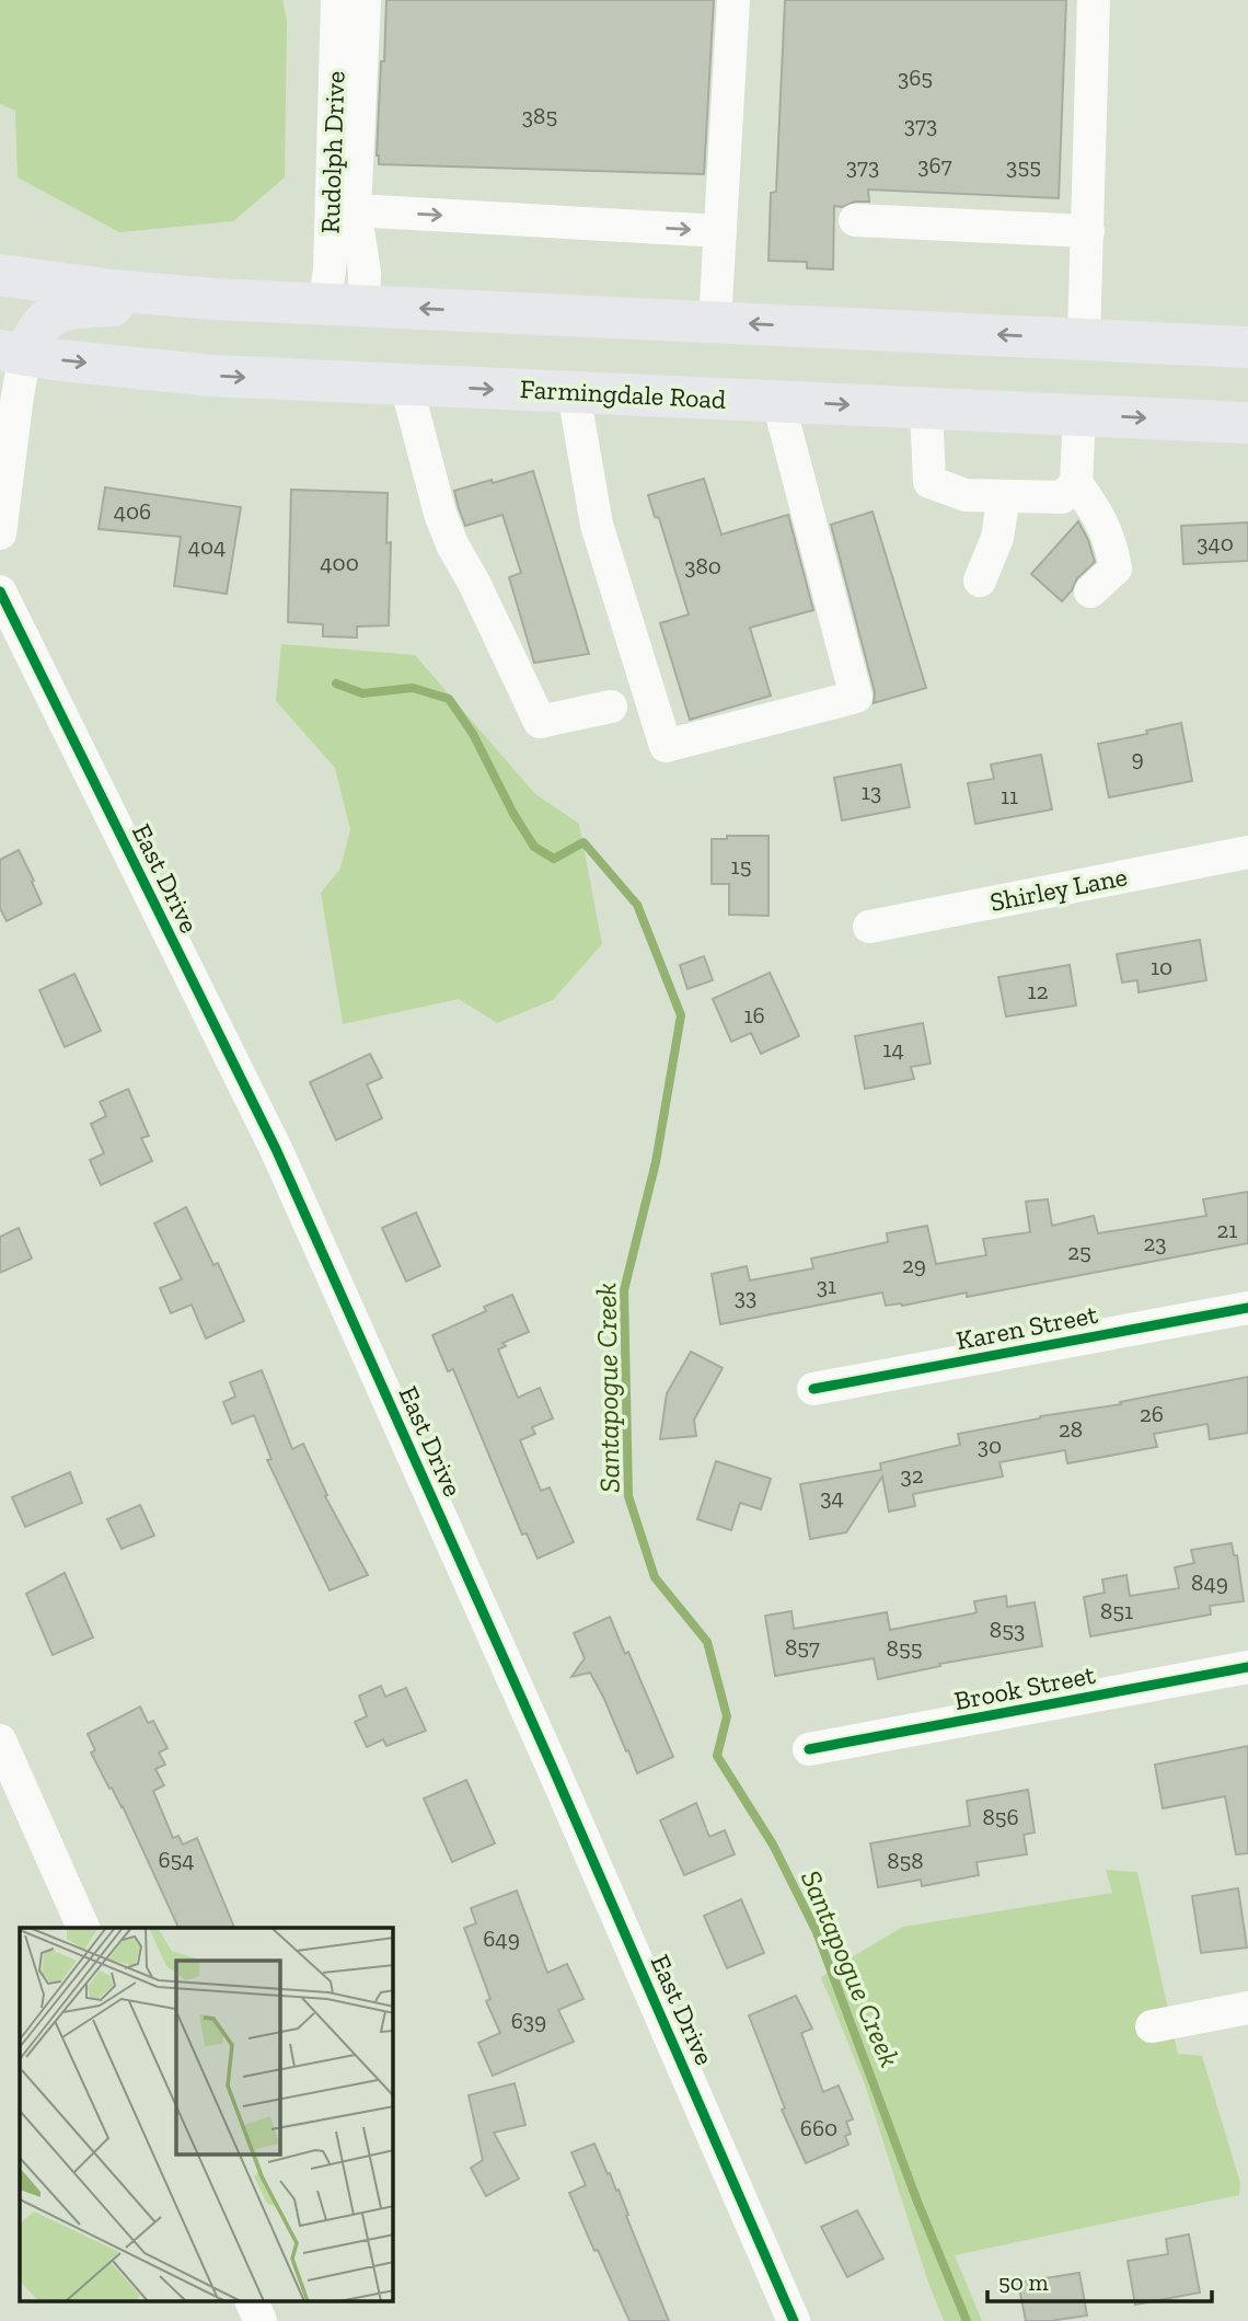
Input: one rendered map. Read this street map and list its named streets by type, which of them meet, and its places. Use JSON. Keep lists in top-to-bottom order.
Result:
{
  "streets": {
    "main road": ["Farmingdale Road"],
    "street": [
      "Rudolph Drive",
      "East Drive",
      "Shirley Lane",
      "Karen Street",
      "Brook Street"
    ]
  },
  "water": ["Santapogue Creek"],
  "house_numbers": [
    "365",
    "385",
    "373",
    "367",
    "373",
    "355",
    "406",
    "340",
    "404",
    "400",
    "380",
    "9",
    "13",
    "11",
    "15",
    "10",
    "12",
    "16",
    "14",
    "21",
    "23",
    "25",
    "29",
    "31",
    "33",
    "26",
    "28",
    "30",
    "32",
    "34",
    "849",
    "851",
    "853",
    "857",
    "855",
    "856",
    "654",
    "858",
    "649",
    "639",
    "660"
  ],
  "scale_bar": "50 m"
}
